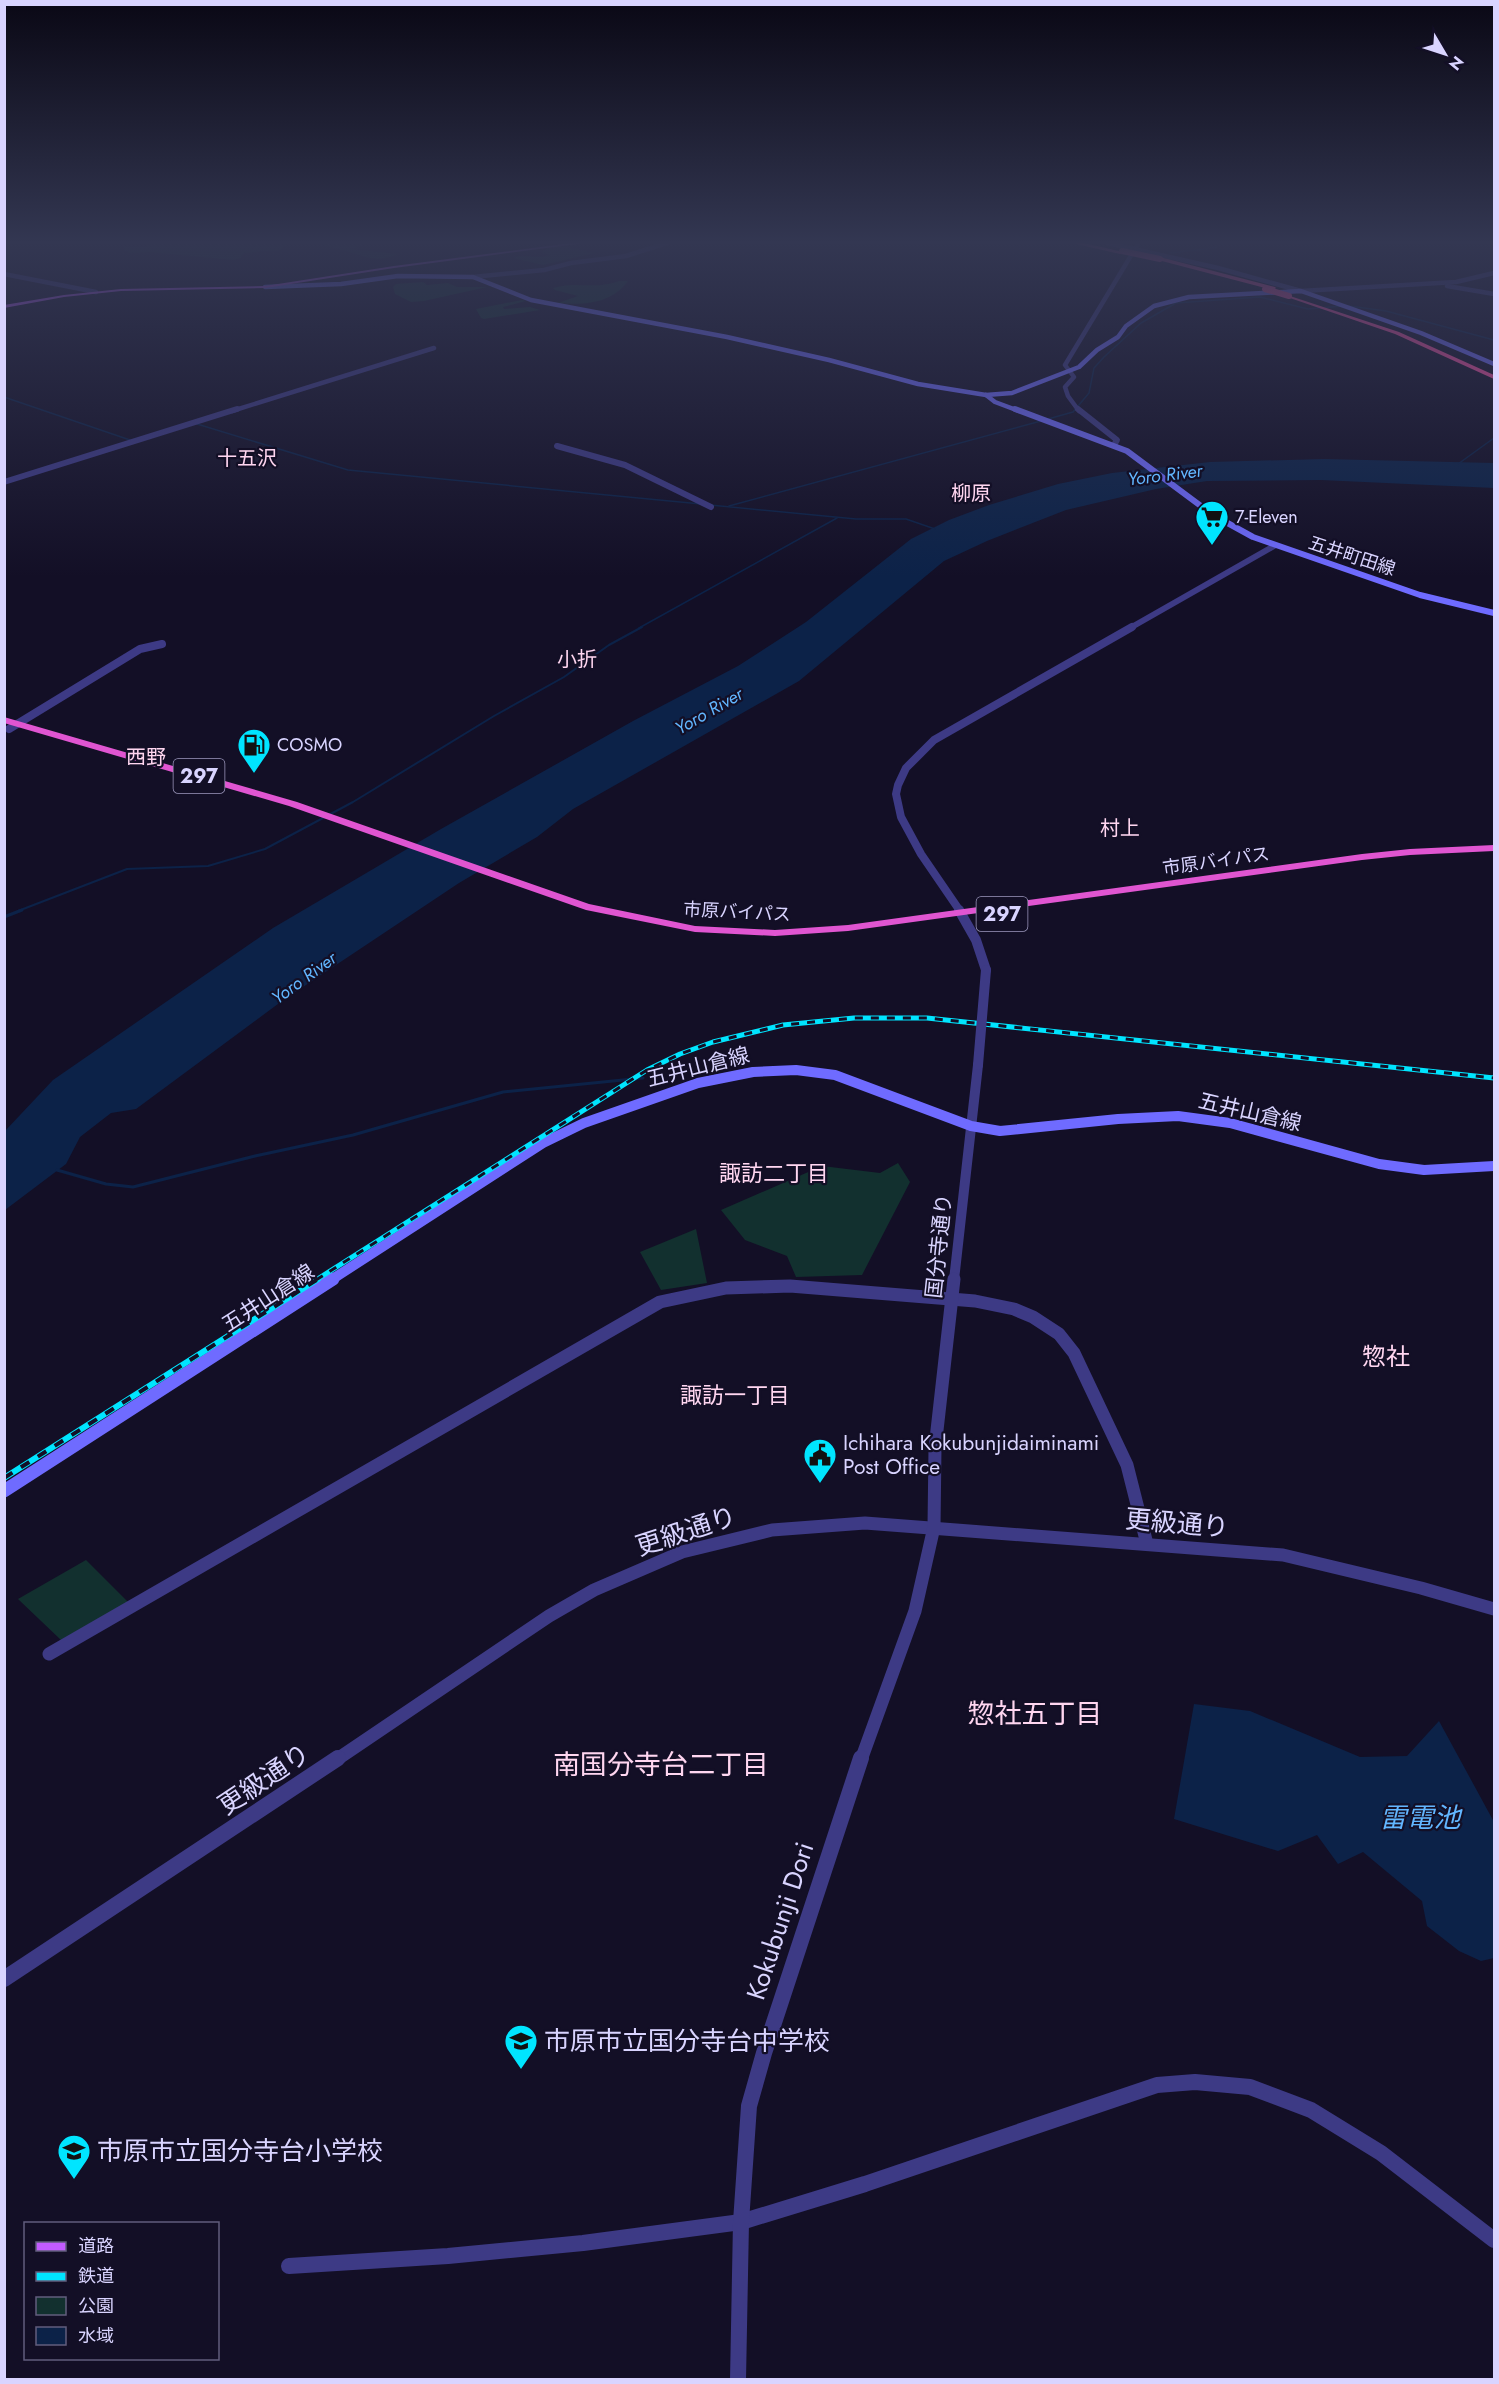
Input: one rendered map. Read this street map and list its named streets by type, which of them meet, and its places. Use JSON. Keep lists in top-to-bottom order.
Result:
{
  "streets": {
    "highway": ["297", "市原バイパス"],
    "main road": ["五井町田線", "五井山倉線"],
    "street": ["国分寺通り", "更級通り", "Kokubunji Dori"]
  },
  "crossings": [
    ["市原バイパス", "国分寺通り"],
    ["五井山倉線", "国分寺通り"],
    ["国分寺通り", "更級通り"],
    ["国分寺通り", "Kokubunji Dori"],
    ["更級通り", "Kokubunji Dori"]
  ],
  "districts": [
    "十五沢",
    "柳原",
    "小折",
    "西野",
    "村上",
    "諏訪二丁目",
    "惣社",
    "諏訪一丁目",
    "惣社五丁目",
    "南国分寺台二丁目"
  ],
  "water": ["Yoro River", "雷電池"],
  "places": {
    "supermarket": ["7-Eleven"],
    "fuel station": ["COSMO"],
    "public building": ["Ichihara Kokubunjidaiminami Post Office"],
    "school or university": ["市原市立国分寺台中学校", "市原市立国分寺台小学校"]
  },
  "legend": [
    "道路",
    "鉄道",
    "公園",
    "水域"
  ],
  "north": "bottom right"
}
